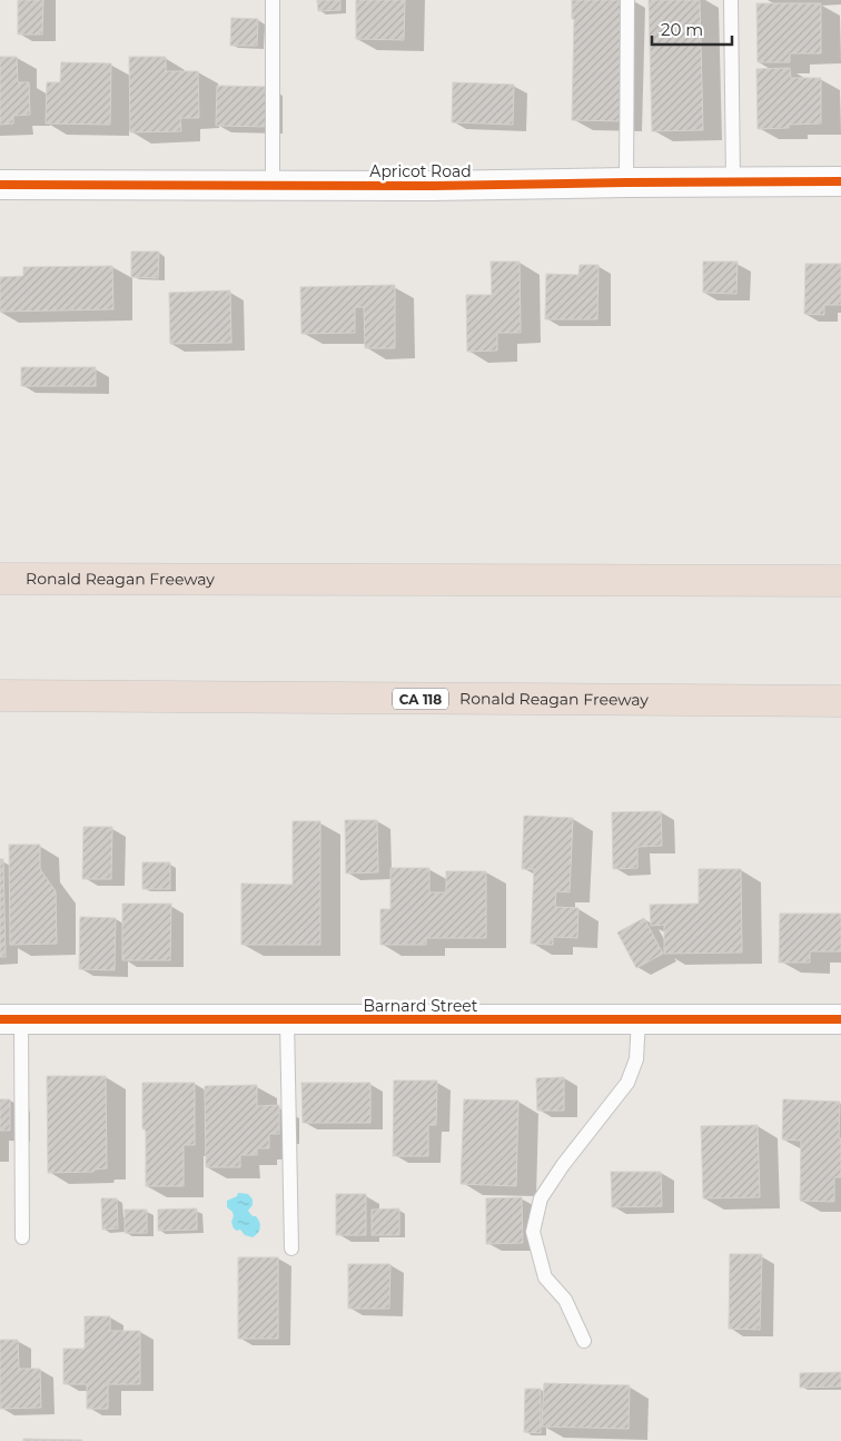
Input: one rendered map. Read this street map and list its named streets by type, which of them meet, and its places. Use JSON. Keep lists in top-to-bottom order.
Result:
{
  "streets": {
    "highway": ["Ronald Reagan Freeway", "CA 118"],
    "street": ["Apricot Road", "Barnard Street"]
  },
  "scale_bar": "20 m"
}
